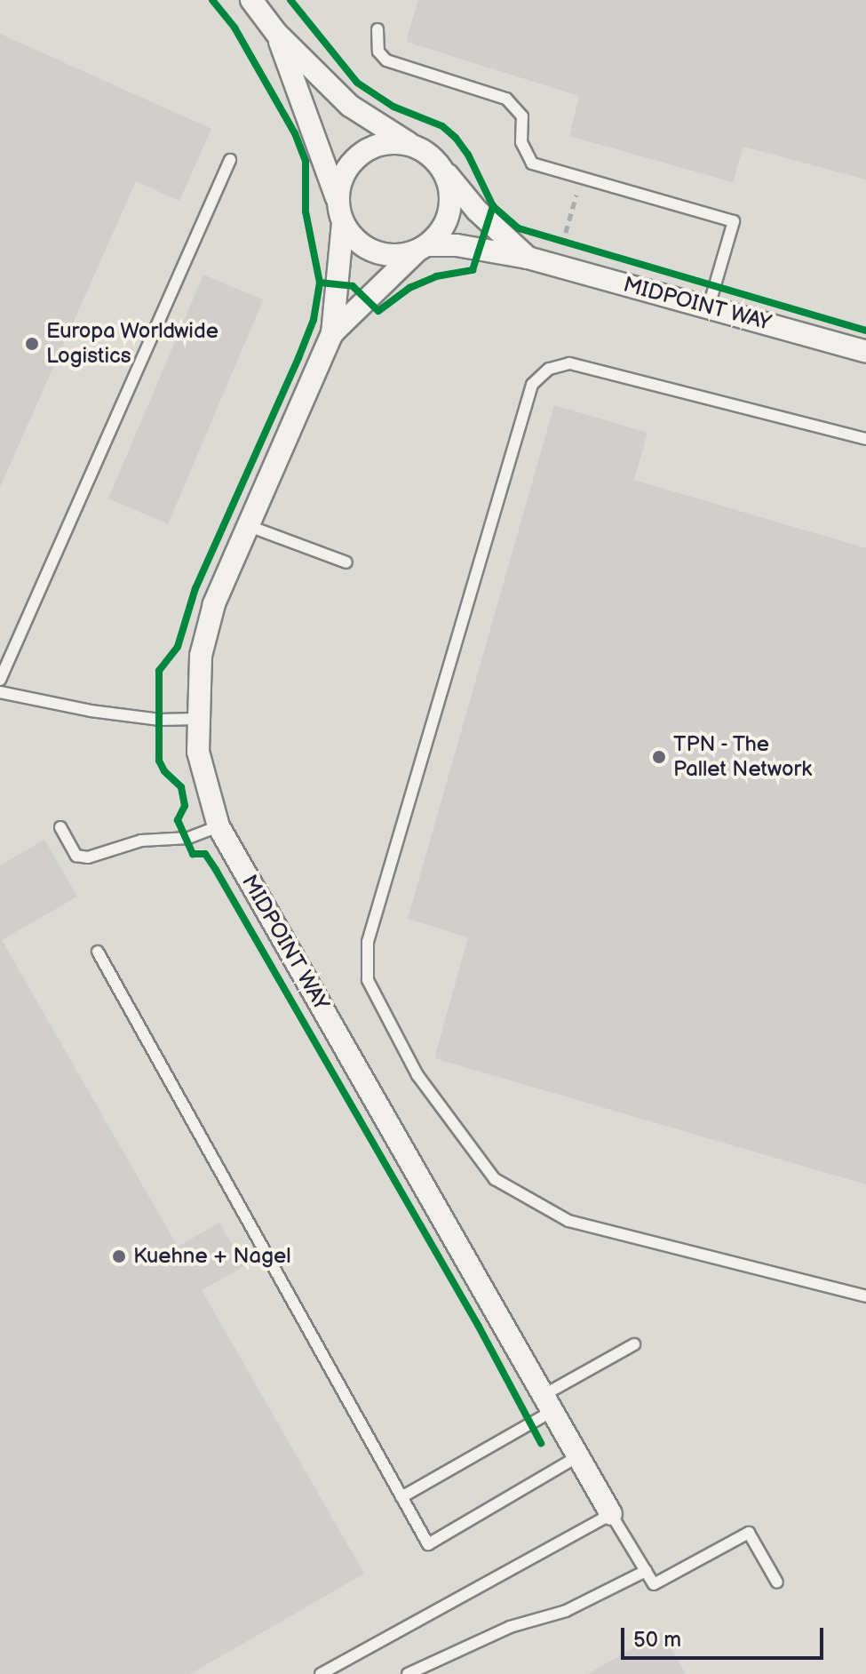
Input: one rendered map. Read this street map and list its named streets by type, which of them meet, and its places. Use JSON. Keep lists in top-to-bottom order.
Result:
{
  "streets": {
    "street": ["MIDPOINT WAY"]
  },
  "places": ["Europa Worldwide Logistics", "TPN - The Pallet Network", "Kuehne + Nagel"],
  "scale_bar": "50 m"
}
